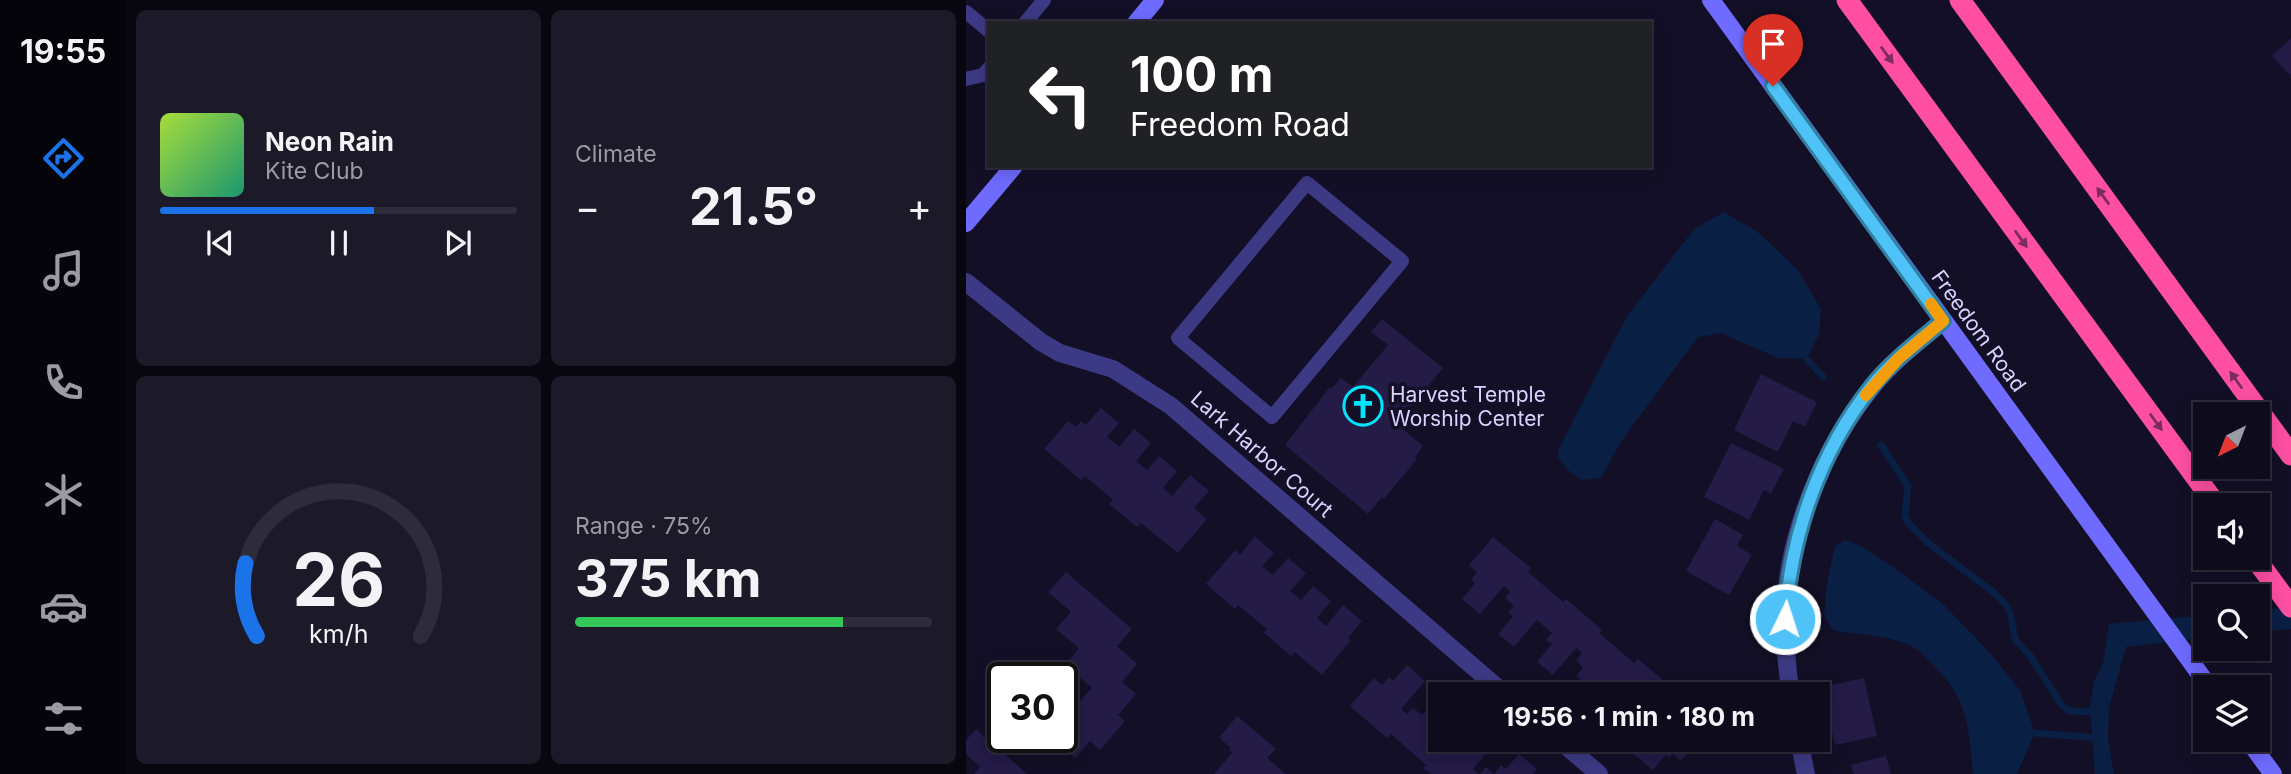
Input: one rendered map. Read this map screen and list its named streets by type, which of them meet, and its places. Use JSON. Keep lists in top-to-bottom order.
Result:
{
  "streets": {
    "street": ["Freedom Road", "Lark Harbor Court"]
  },
  "places": {
    "church": ["Harvest Temple Worship Center"]
  },
  "north": "bottom left",
  "page": {
    "tabs": "19:55",
    "tile": [
      "Climate",
      ["Range · 75%", "375 km"]
    ],
    "turn": ["100 m", "Freedom Road"],
    "song": ["Neon Rain", "Kite Club"],
    "heat": ["−", "21.5°", "+"],
    "limit": "30",
    "trip": "19:56 · 1 min · 180 m",
    "gauge": ["26", "km/h"]
  }
}
